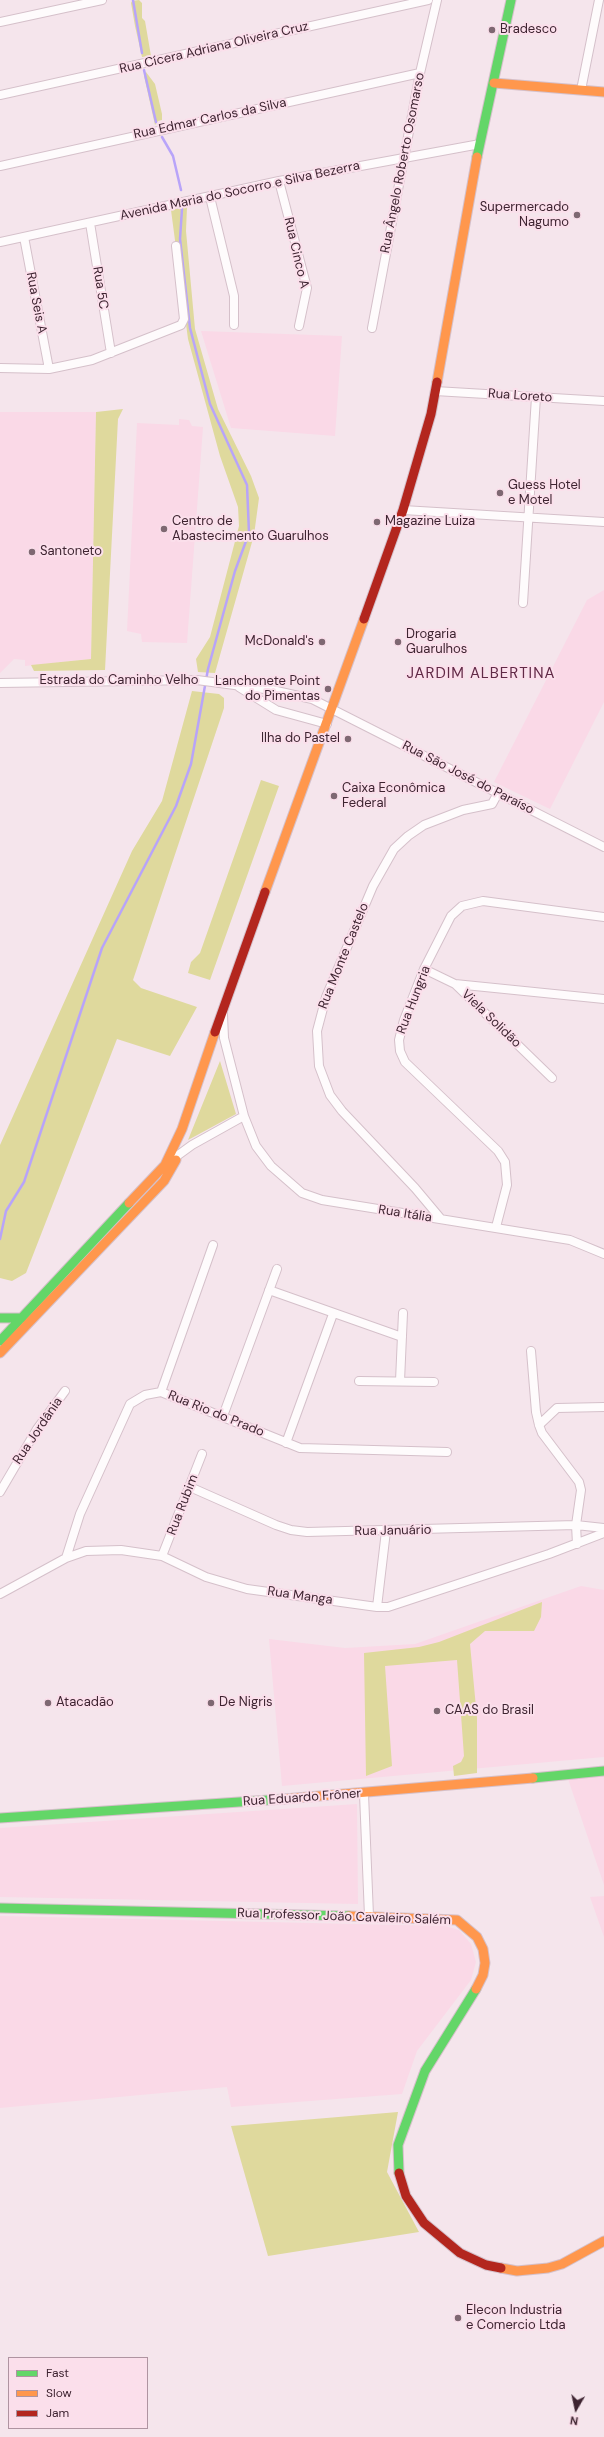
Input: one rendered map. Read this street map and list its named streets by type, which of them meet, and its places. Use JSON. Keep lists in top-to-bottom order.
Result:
{
  "streets": {
    "main road": ["Rua Eduardo Frôner", "Rua Professor João Cavaleiro Salém"],
    "street": [
      "Rua Cícera Adriana Oliveira Cruz",
      "Rua Edmar Carlos da Silva",
      "Rua Ângelo Roberto Osomarso",
      "Avenida Maria do Socorro e Silva Bezerra",
      "Rua Cinco A",
      "Rua 5C",
      "Rua Seis A",
      "Rua Loreto",
      "Estrada do Caminho Velho",
      "Rua São José do Paraíso",
      "Rua Monte Castelo",
      "Rua Hungria",
      "Viela Solidão",
      "Rua Itália",
      "Rua Rio do Prado",
      "Rua Jordânia",
      "Rua Rubim",
      "Rua Januário",
      "Rua Manga"
    ]
  },
  "crossings": [
    ["Rua Edmar Carlos da Silva", "Rua Ângelo Roberto Osomarso"],
    ["Rua Ângelo Roberto Osomarso", "Avenida Maria do Socorro e Silva Bezerra"],
    ["Avenida Maria do Socorro e Silva Bezerra", "Rua Cinco A"],
    ["Avenida Maria do Socorro e Silva Bezerra", "Rua 5C"],
    ["Avenida Maria do Socorro e Silva Bezerra", "Rua Seis A"],
    ["Estrada do Caminho Velho", "Rua São José do Paraíso"],
    ["Rua São José do Paraíso", "Rua Monte Castelo"],
    ["Rua Monte Castelo", "Rua Itália"],
    ["Rua Hungria", "Viela Solidão"],
    ["Rua Hungria", "Rua Itália"],
    ["Rua Rio do Prado", "Rua Manga"],
    ["Rua Rubim", "Rua Januário"],
    ["Rua Rubim", "Rua Manga"]
  ],
  "districts": ["JARDIM ALBERTINA"],
  "places": [
    "Bradesco",
    "Supermercado Nagumo",
    "Guess Hotel e Motel",
    "Magazine Luiza",
    "Centro de Abastecimento Guarulhos",
    "Santoneto",
    "McDonald's",
    "Drogaria Guarulhos",
    "Lanchonete Point do Pimentas",
    "Ilha do Pastel",
    "Caixa Econômica Federal",
    "Atacadão",
    "De Nigris",
    "CAAS do Brasil",
    "Elecon Industria e Comercio Ltda"
  ],
  "legend": ["Fast", "Slow", "Jam"],
  "north": "bottom"
}
